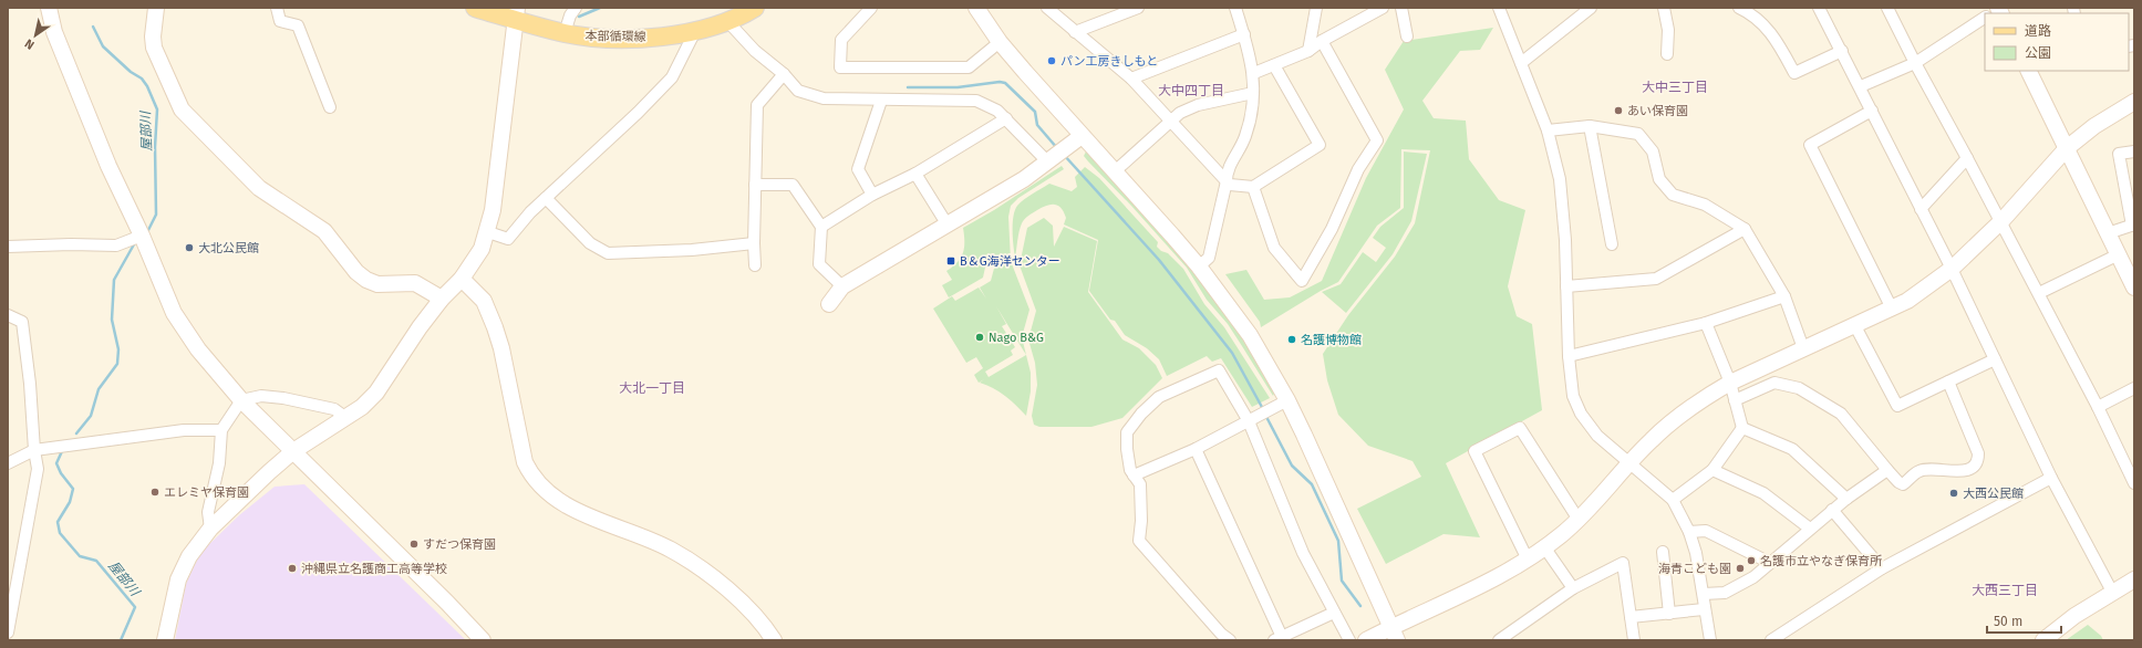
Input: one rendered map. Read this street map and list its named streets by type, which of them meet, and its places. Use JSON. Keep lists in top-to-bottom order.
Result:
{
  "streets": {
    "main road": ["本部循環線"]
  },
  "districts": [
    "大中三丁目",
    "大中四丁目",
    "大北一丁目",
    "大西三丁目"
  ],
  "water": ["屋部川"],
  "places": {
    "other": [
      "パン工房きしもと",
      "あい保育園",
      "大北公民館",
      "Nago B&G",
      "名護博物館",
      "エレミヤ保育園",
      "大西公民館",
      "すだつ保育園",
      "名護市立やなぎ保育所",
      "沖縄県立名護商工高等学校",
      "海青こども園"
    ],
    "transit": ["B＆G海洋センター"]
  },
  "legend": ["道路", "公園"],
  "scale_bar": "50 m",
  "north": "bottom left"
}
